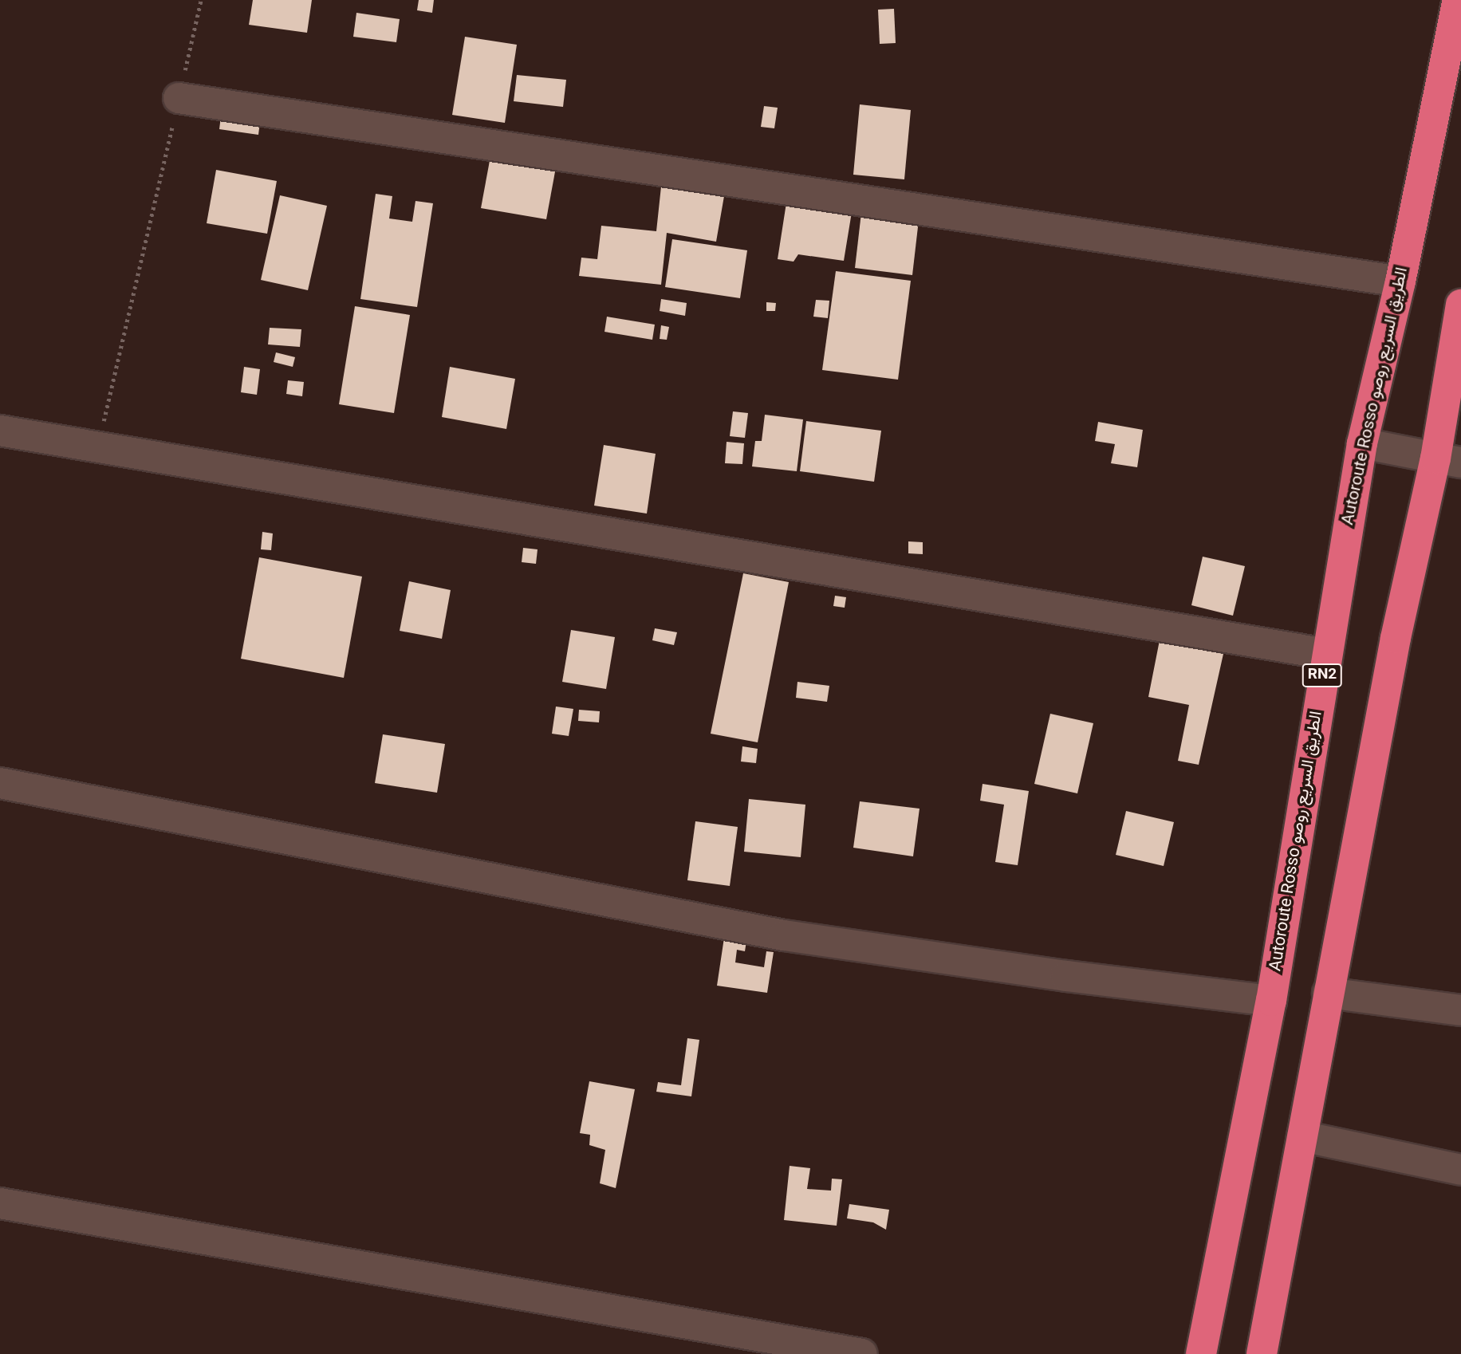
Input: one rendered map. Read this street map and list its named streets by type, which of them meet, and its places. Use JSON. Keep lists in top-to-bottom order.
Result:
{
  "streets": {
    "highway": ["Autoroute Rosso الطريق السريع روصو", "RN2"]
  }
}
